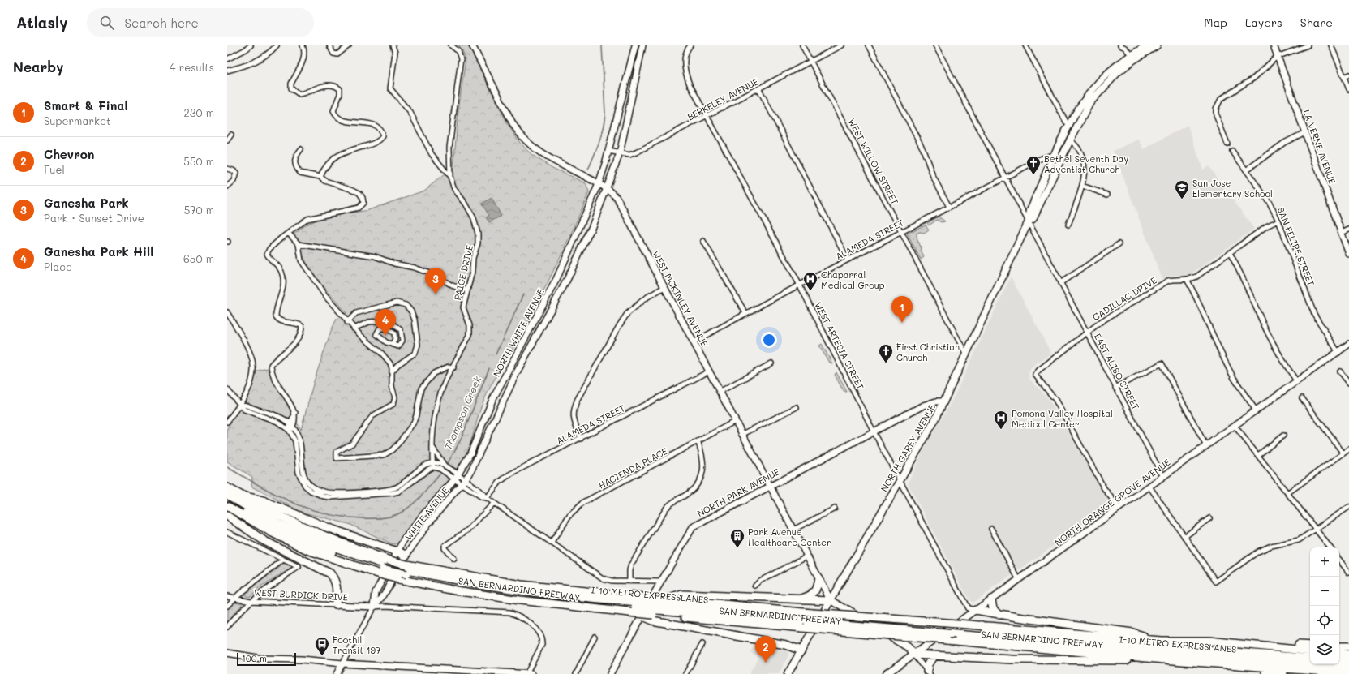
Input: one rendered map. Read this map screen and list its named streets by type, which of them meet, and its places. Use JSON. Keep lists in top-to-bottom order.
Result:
{
  "streets": {
    "highway": ["SAN BERNARDINO FREEWAY", "I-10 METRO EXPRESSLANES"],
    "main road": [
      "LA VERNE AVENUE",
      "WEST MCKINLEY AVENUE",
      "NORTH WHITE AVENUE",
      "NORTH GAREY AVENUE",
      "NORTH PARK AVENUE",
      "NORTH ORANGE GROVE AVENUE",
      "WHITE AVENUE",
      "WEST BURDICK DRIVE"
    ],
    "street": [
      "BERKELEY AVENUE",
      "WEST WILLOW STREET",
      "ALAMEDA STREET",
      "SAN FELIPE STREET",
      "PAIGE DRIVE",
      "CADILLAC DRIVE",
      "WEST ARTESIA STREET",
      "EAST ALISO STREET",
      "HACIENDA PLACE"
    ]
  },
  "crossings": [
    ["BERKELEY AVENUE", "WEST WILLOW STREET"],
    ["BERKELEY AVENUE", "NORTH WHITE AVENUE"],
    ["BERKELEY AVENUE", "WEST ARTESIA STREET"],
    ["WEST WILLOW STREET", "ALAMEDA STREET"],
    ["WEST WILLOW STREET", "NORTH GAREY AVENUE"],
    ["ALAMEDA STREET", "WEST MCKINLEY AVENUE"],
    ["ALAMEDA STREET", "WEST ARTESIA STREET"],
    ["ALAMEDA STREET", "EAST ALISO STREET"],
    ["ALAMEDA STREET", "NORTH GAREY AVENUE"],
    ["SAN FELIPE STREET", "NORTH ORANGE GROVE AVENUE"],
    ["WEST MCKINLEY AVENUE", "NORTH WHITE AVENUE"],
    ["WEST MCKINLEY AVENUE", "NORTH GAREY AVENUE"],
    ["WEST MCKINLEY AVENUE", "HACIENDA PLACE"],
    ["WEST MCKINLEY AVENUE", "NORTH PARK AVENUE"],
    ["CADILLAC DRIVE", "EAST ALISO STREET"],
    ["CADILLAC DRIVE", "NORTH ORANGE GROVE AVENUE"],
    ["NORTH WHITE AVENUE", "WHITE AVENUE"],
    ["NORTH WHITE AVENUE", "WEST BURDICK DRIVE"],
    ["WEST ARTESIA STREET", "NORTH GAREY AVENUE"],
    ["WEST ARTESIA STREET", "NORTH PARK AVENUE"],
    ["WEST ARTESIA STREET", "NORTH ORANGE GROVE AVENUE"],
    ["EAST ALISO STREET", "NORTH GAREY AVENUE"],
    ["EAST ALISO STREET", "NORTH ORANGE GROVE AVENUE"],
    ["NORTH GAREY AVENUE", "NORTH PARK AVENUE"],
    ["WHITE AVENUE", "WEST BURDICK DRIVE"],
    ["SAN BERNARDINO FREEWAY", "I-10 METRO EXPRESSLANES"]
  ],
  "water": ["Thompson Creek"],
  "places": {
    "church": ["Bethel Seventh Day Adventist Church", "First Christian Church"],
    "school or university": ["San Jose Elementary School"],
    "hospital": ["Chaparral Medical Group", "Pomona Valley Hospital Medical Center"],
    "building": ["Park Avenue Healthcare Center"],
    "bus stop": ["Foothill Transit 197"]
  },
  "scale_bar": "100 m",
  "page": {
    "header": "Atlasly",
    "search": "Search here",
    "nav": ["Map", "Layers", "Share"],
    "heading": ["Nearby", "4 results"],
    "list": [
      {
        "mark": "1",
        "name": "Smart & Final",
        "note": "Supermarket",
        "value": "230 m"
      },
      {
        "mark": "2",
        "name": "Chevron",
        "note": "Fuel",
        "value": "550 m"
      },
      {
        "mark": "3",
        "name": "Ganesha Park",
        "note": "Park · Sunset Drive",
        "value": "570 m"
      },
      {
        "mark": "4",
        "name": "Ganesha Park Hill",
        "note": "Place",
        "value": "650 m"
      }
    ],
    "pins": [
      "3",
      "1",
      "4",
      "2"
    ],
    "map_buttons": ["+", "−"],
    "scale": "100 m"
  }
}
